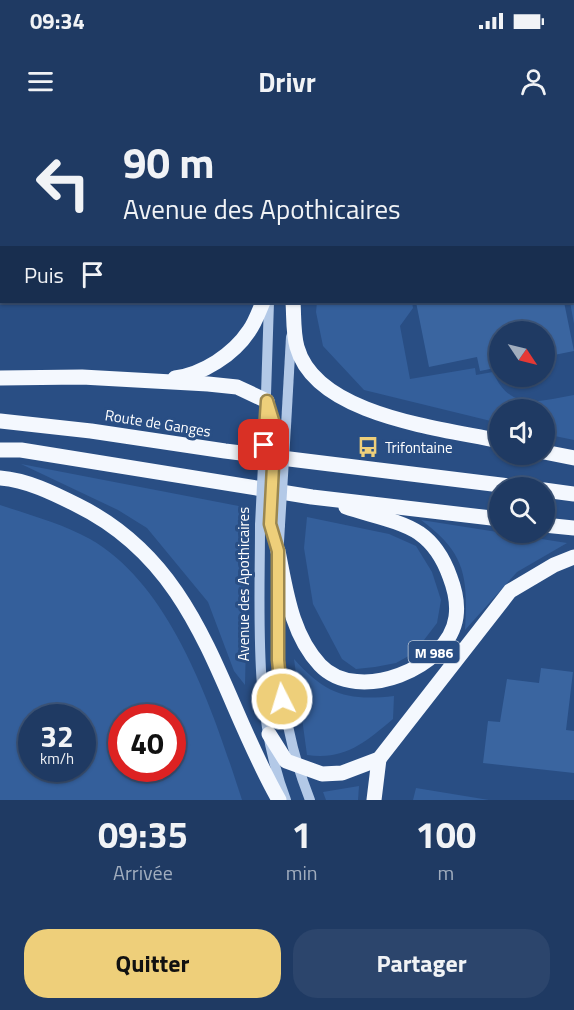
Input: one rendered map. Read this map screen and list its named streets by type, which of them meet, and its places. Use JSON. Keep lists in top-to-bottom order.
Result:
{
  "streets": {
    "main road": ["Route de Ganges", "M 986"],
    "street": ["Avenue des Apothicaires"]
  },
  "crossings": [
    ["Avenue des Apothicaires", "M 986"]
  ],
  "places": {
    "bus stop": ["Trifontaine"]
  },
  "north": "bottom right",
  "page": {
    "status": "09:34",
    "header": "Drivr",
    "turn": ["90 m", "Avenue des Apothicaires"],
    "then": "Puis",
    "speed": "32 km/h",
    "limit": "40",
    "eta": [
      "09:35",
      "Arrivée",
      "1",
      "min",
      "100",
      "m"
    ],
    "buttons": ["Quitter", "Partager"]
  }
}
